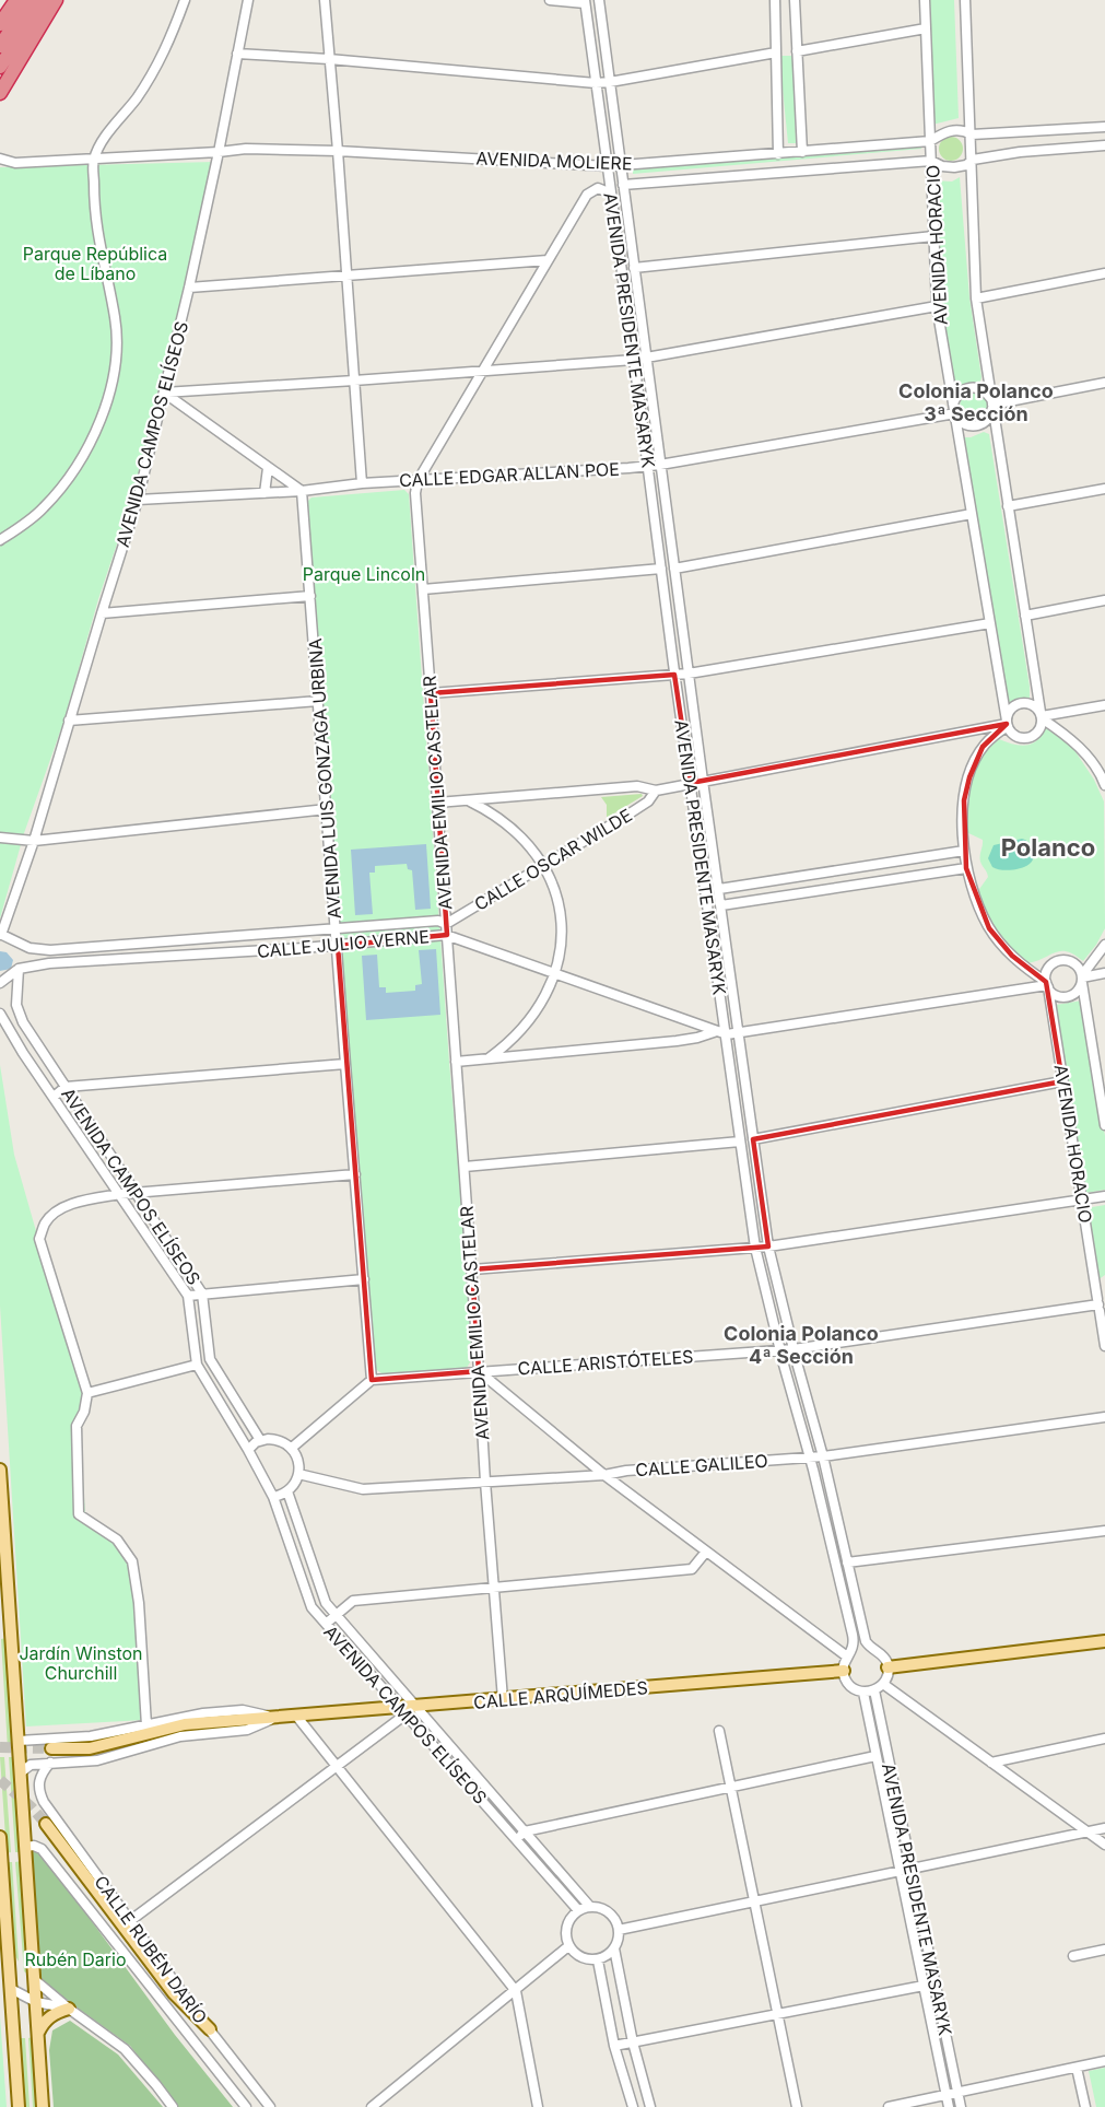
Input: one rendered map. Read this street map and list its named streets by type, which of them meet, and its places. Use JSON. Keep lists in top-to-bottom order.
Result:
{
  "streets": {
    "main road": ["CALLE ARQUÍMEDES"],
    "street": [
      "AVENIDA MOLIERE",
      "AVENIDA HORACIO",
      "AVENIDA PRESIDENTE MASARYK",
      "AVENIDA CAMPOS ELÍSEOS",
      "CALLE EDGAR ALLAN POE",
      "AVENIDA LUIS GONZAGA URBINA",
      "AVENIDA EMILIO CASTELAR",
      "CALLE OSCAR WILDE",
      "CALLE JULIO VERNE",
      "CALLE ARISTÓTELES",
      "CALLE GALILEO",
      "CALLE RUBÉN DARÍO"
    ]
  },
  "crossings": [
    ["AVENIDA MOLIERE", "AVENIDA HORACIO"],
    ["AVENIDA MOLIERE", "AVENIDA PRESIDENTE MASARYK"],
    ["AVENIDA MOLIERE", "AVENIDA CAMPOS ELÍSEOS"],
    ["AVENIDA HORACIO", "CALLE EDGAR ALLAN POE"],
    ["AVENIDA HORACIO", "CALLE ARISTÓTELES"],
    ["AVENIDA PRESIDENTE MASARYK", "CALLE EDGAR ALLAN POE"],
    ["AVENIDA PRESIDENTE MASARYK", "AVENIDA EMILIO CASTELAR"],
    ["AVENIDA PRESIDENTE MASARYK", "CALLE JULIO VERNE"],
    ["AVENIDA PRESIDENTE MASARYK", "CALLE ARISTÓTELES"],
    ["AVENIDA PRESIDENTE MASARYK", "CALLE GALILEO"],
    ["AVENIDA PRESIDENTE MASARYK", "CALLE ARQUÍMEDES"],
    ["AVENIDA CAMPOS ELÍSEOS", "CALLE EDGAR ALLAN POE"],
    ["AVENIDA CAMPOS ELÍSEOS", "CALLE JULIO VERNE"],
    ["AVENIDA CAMPOS ELÍSEOS", "CALLE ARQUÍMEDES"],
    ["CALLE EDGAR ALLAN POE", "AVENIDA LUIS GONZAGA URBINA"],
    ["CALLE EDGAR ALLAN POE", "AVENIDA EMILIO CASTELAR"],
    ["AVENIDA LUIS GONZAGA URBINA", "CALLE JULIO VERNE"],
    ["AVENIDA LUIS GONZAGA URBINA", "CALLE ARISTÓTELES"],
    ["AVENIDA EMILIO CASTELAR", "CALLE OSCAR WILDE"],
    ["AVENIDA EMILIO CASTELAR", "CALLE JULIO VERNE"],
    ["AVENIDA EMILIO CASTELAR", "CALLE ARISTÓTELES"],
    ["AVENIDA EMILIO CASTELAR", "CALLE GALILEO"],
    ["AVENIDA EMILIO CASTELAR", "CALLE ARQUÍMEDES"],
    ["CALLE OSCAR WILDE", "CALLE JULIO VERNE"],
    ["CALLE ARQUÍMEDES", "CALLE RUBÉN DARÍO"]
  ],
  "districts": ["Colonia Polanco 3ª Sección", "Polanco", "Colonia Polanco 4ª Sección"],
  "parks": [
    "Parque República de Líbano",
    "Parque Lincoln",
    "Jardín Winston Churchill",
    "Rubén Dario"
  ]
}
